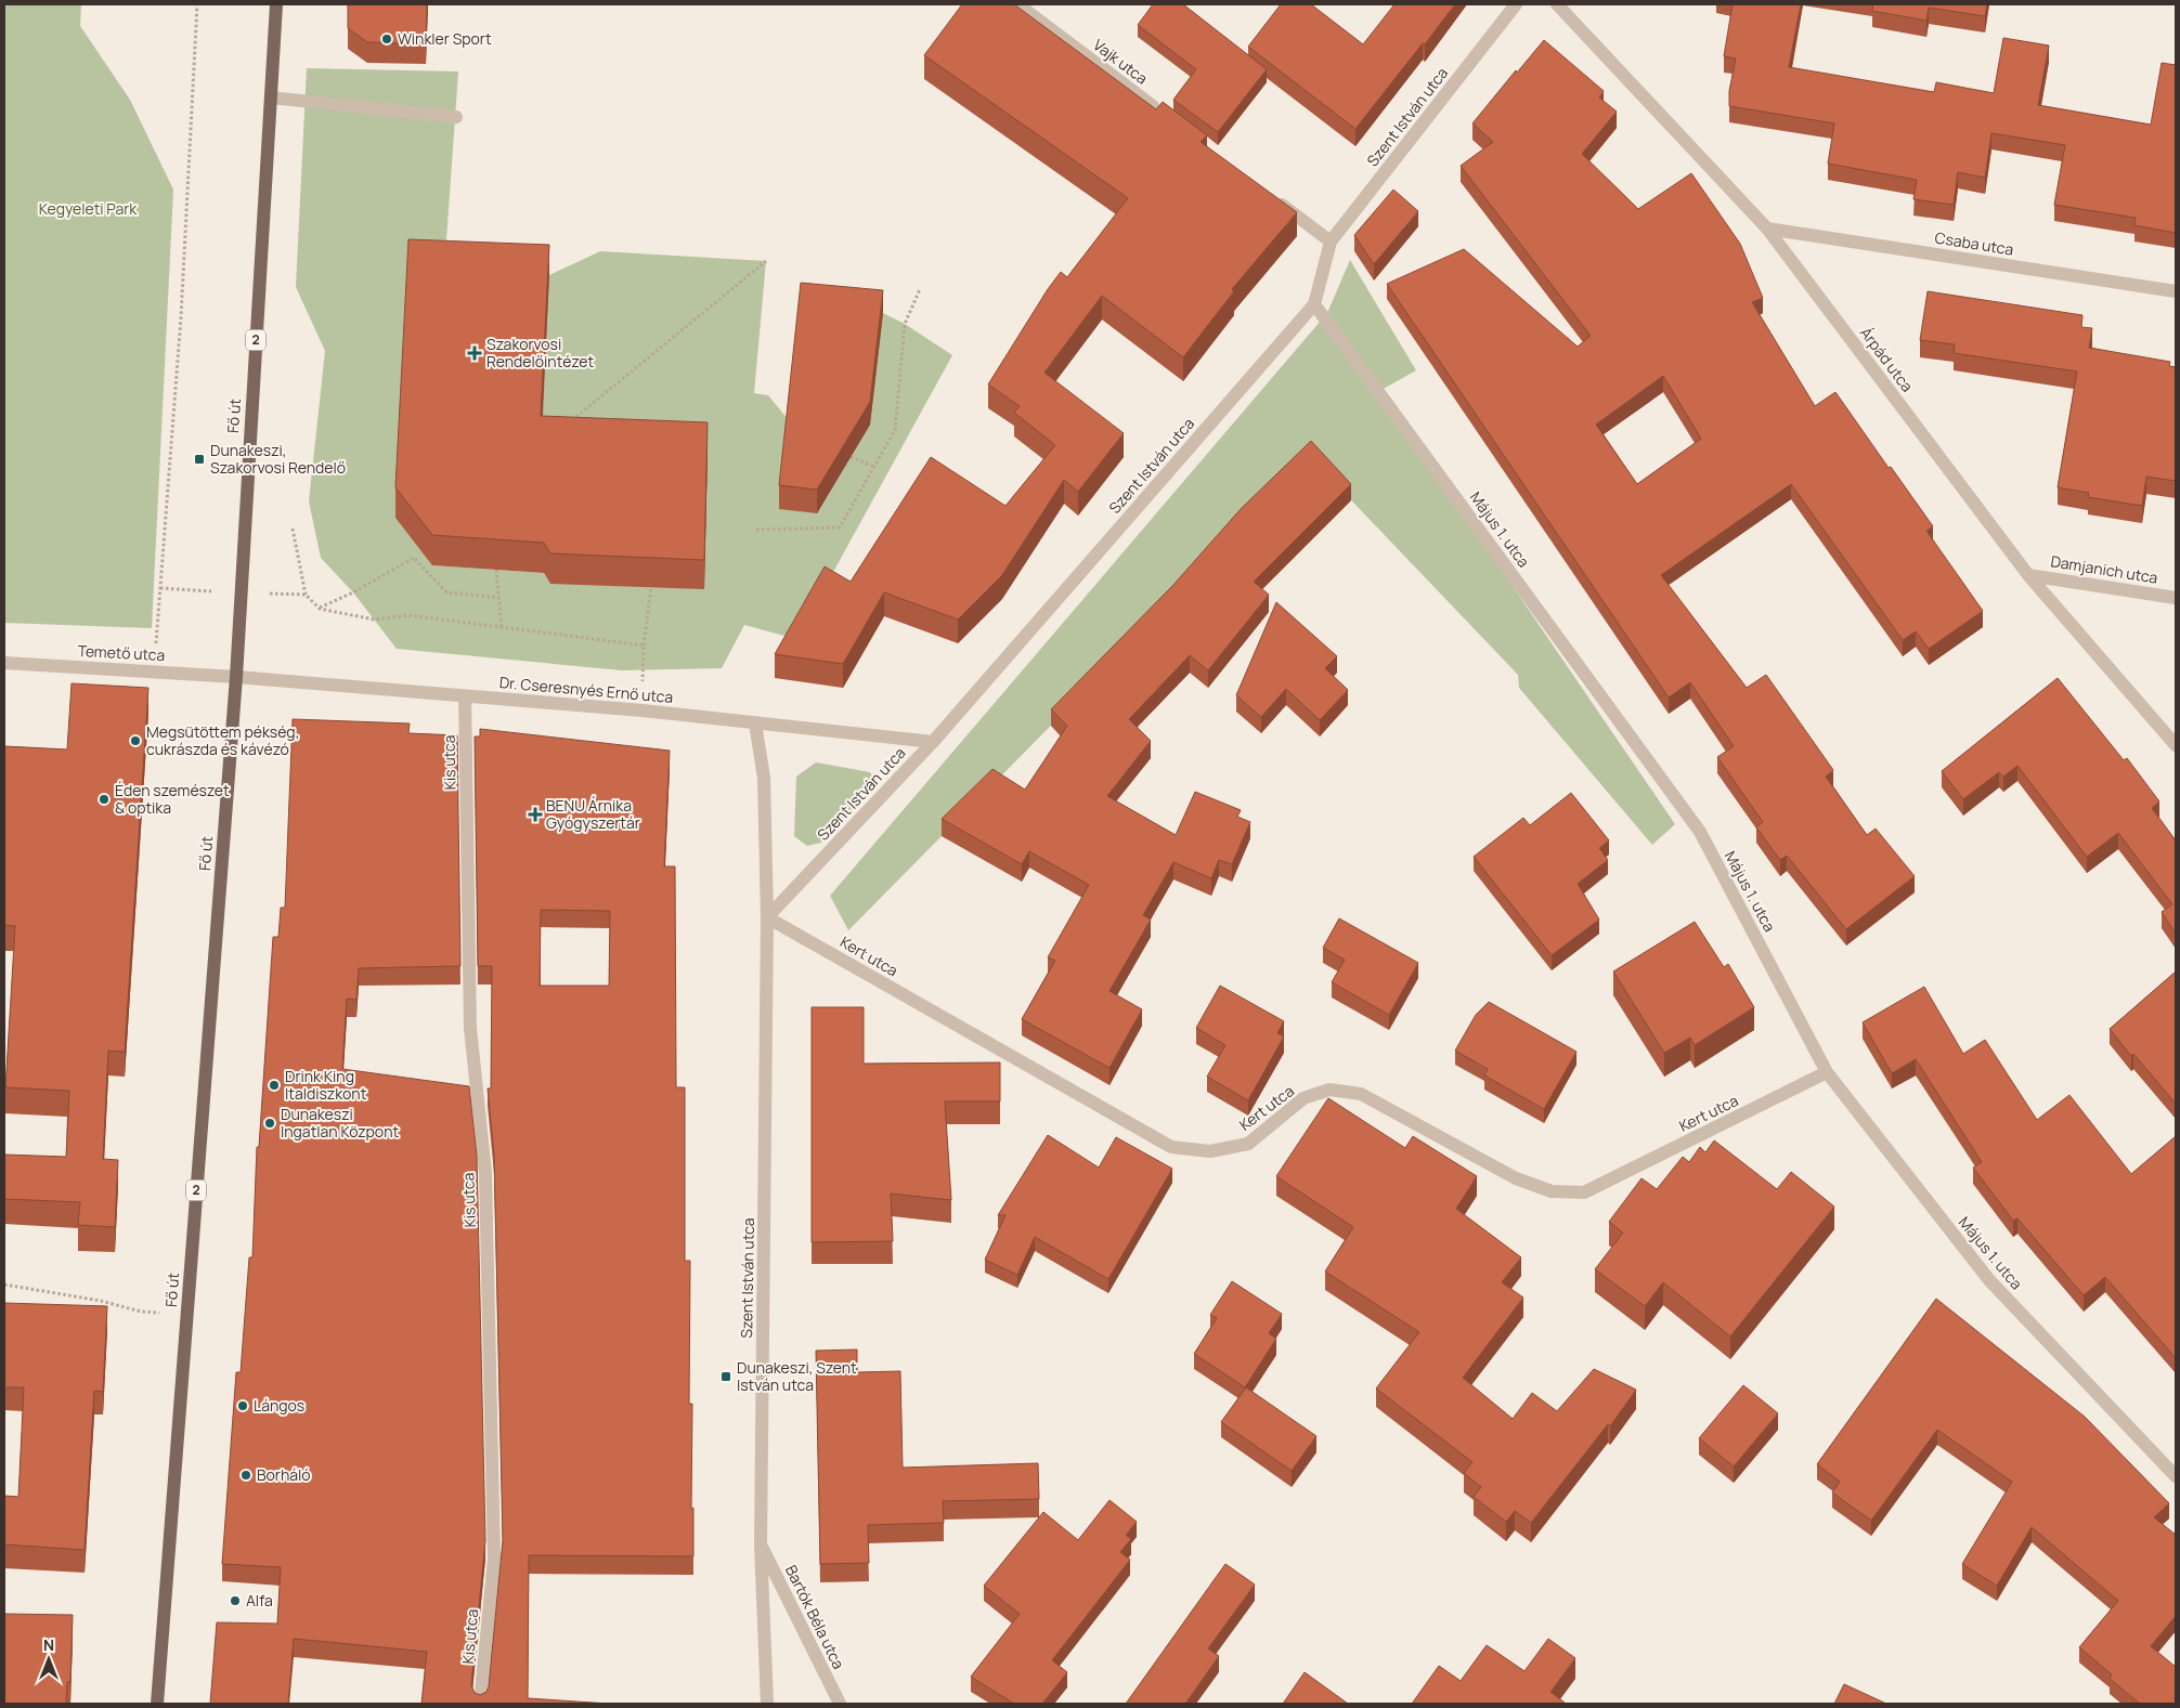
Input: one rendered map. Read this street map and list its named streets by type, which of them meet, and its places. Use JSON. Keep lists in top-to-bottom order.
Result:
{
  "streets": {
    "main road": ["2", "Fő út"],
    "street": [
      "Vajk utca",
      "Szent István utca",
      "Csaba utca",
      "Árpád utca",
      "Május 1. utca",
      "Damjanich utca",
      "Temető utca",
      "Dr. Cseresnyés Ernő utca",
      "Kis utca",
      "Kert utca",
      "Bartók Béla utca"
    ]
  },
  "crossings": [
    ["Szent István utca", "Május 1. utca"],
    ["Szent István utca", "Dr. Cseresnyés Ernő utca"],
    ["Szent István utca", "Kert utca"],
    ["Szent István utca", "Bartók Béla utca"],
    ["Csaba utca", "Árpád utca"],
    ["Árpád utca", "Damjanich utca"],
    ["Fő út", "Temető utca"],
    ["Fő út", "Dr. Cseresnyés Ernő utca"],
    ["Május 1. utca", "Kert utca"],
    ["Temető utca", "Dr. Cseresnyés Ernő utca"],
    ["Dr. Cseresnyés Ernő utca", "Kis utca"]
  ],
  "parks": ["Kegyeleti Park"],
  "places": {
    "other": [
      "Winkler Sport",
      "Megsütöttem pékség, cukrászda és kávézó",
      "Éden szemészet & optika",
      "Drink King Italdiszkont",
      "Dunakeszi Ingatlan Központ",
      "Lángos",
      "Borháló",
      "Alfa"
    ],
    "health": ["Szakorvosi Rendelőintézet", "BENU Árnika Gyógyszertár"],
    "transit": ["Dunakeszi, Szakorvosi Rendelő", "Dunakeszi, Szent István utca"]
  },
  "north": "top"
}
